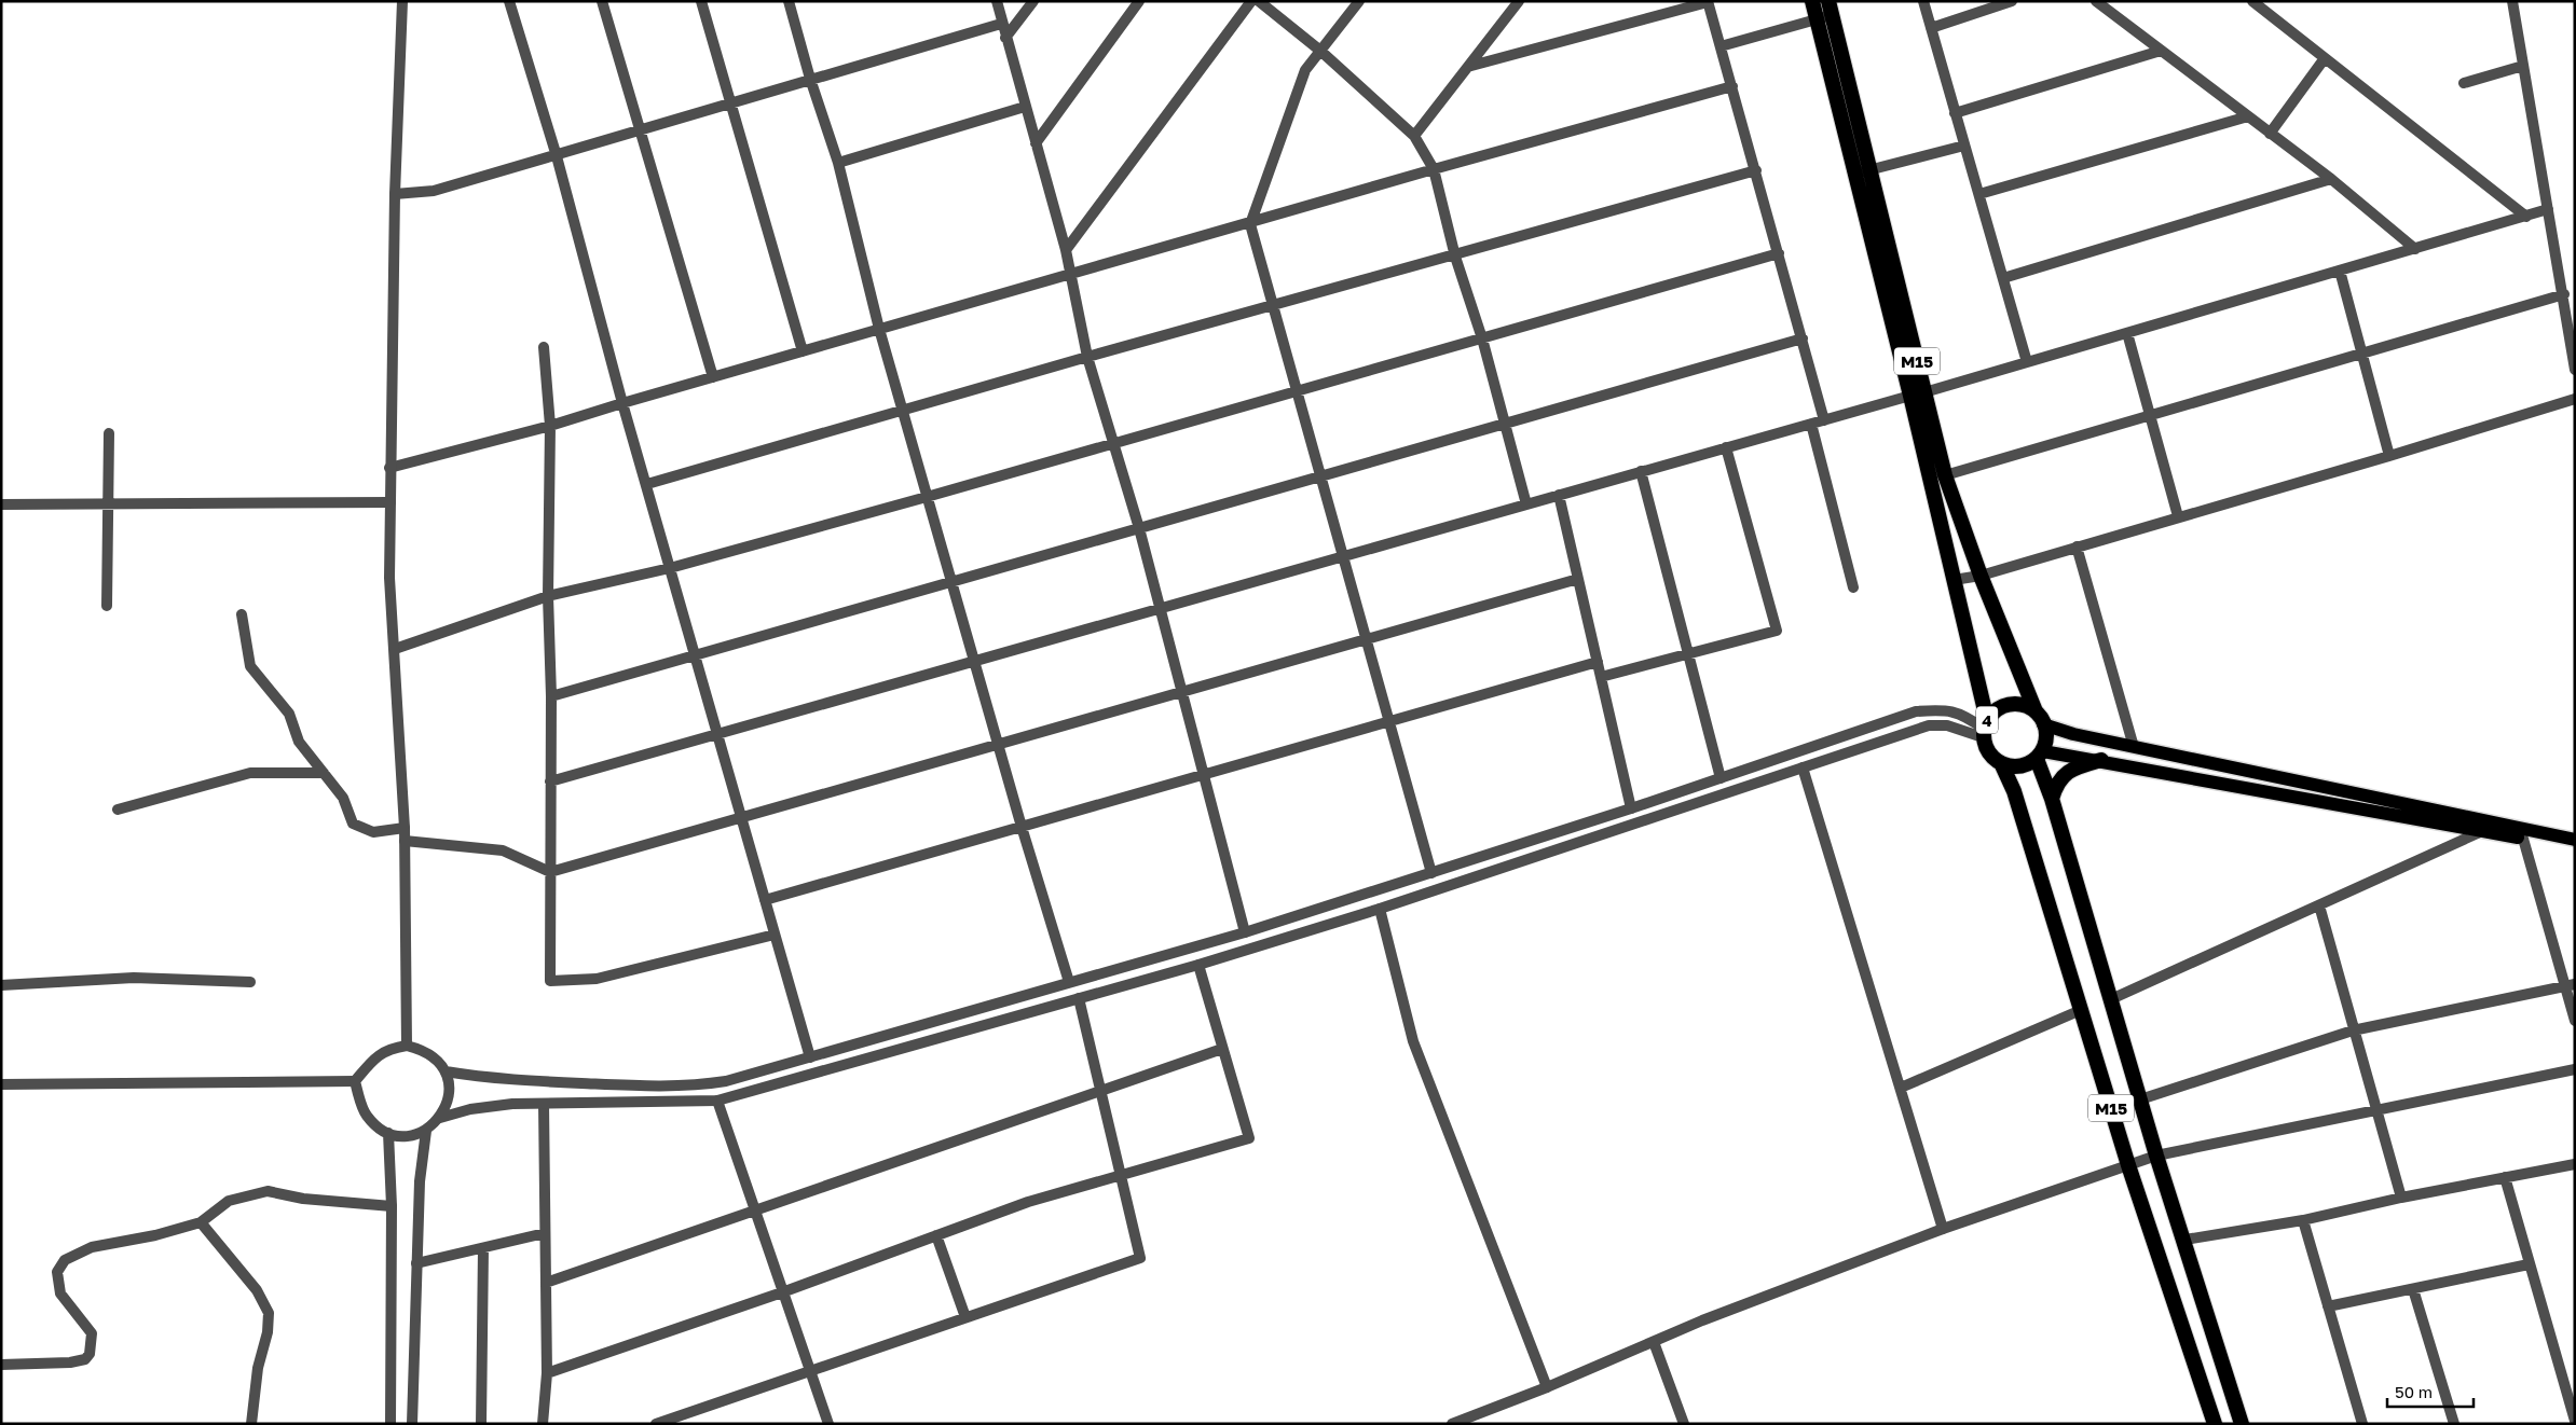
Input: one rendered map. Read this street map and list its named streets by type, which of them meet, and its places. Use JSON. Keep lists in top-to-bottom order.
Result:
{
  "streets": {
    "highway": ["M15", "4"]
  },
  "crossings": [
    ["M15", "4"]
  ],
  "scale_bar": "50 m"
}
